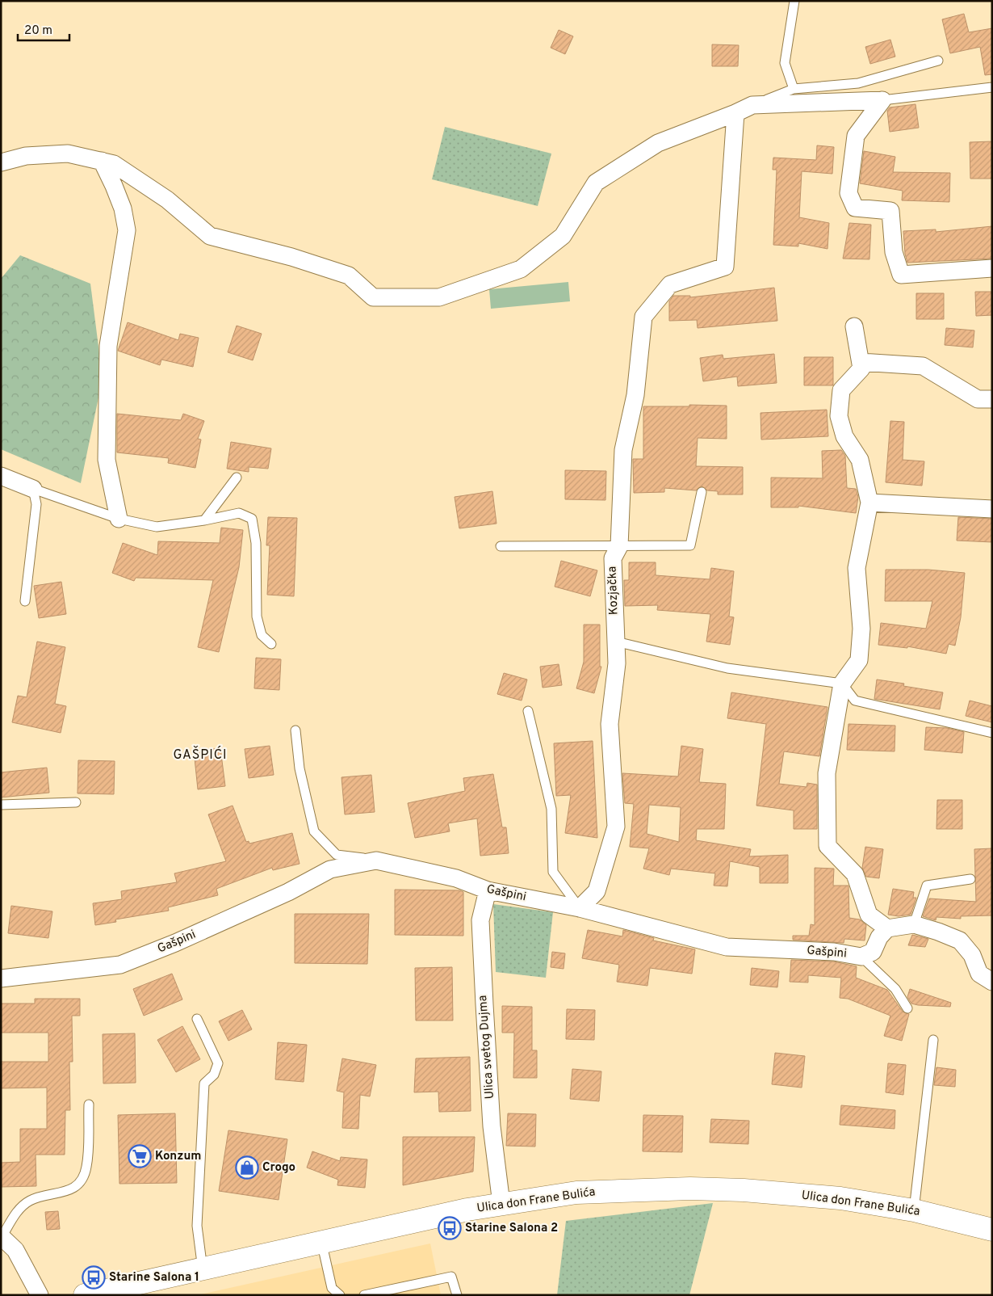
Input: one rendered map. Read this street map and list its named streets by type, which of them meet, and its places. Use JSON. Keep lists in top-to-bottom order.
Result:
{
  "streets": {
    "street": [
      "Kozjačka",
      "Gašpini",
      "Ulica svetog Dujma",
      "Ulica don Frane Bulića"
    ]
  },
  "crossings": [
    ["Kozjačka", "Gašpini"],
    ["Gašpini", "Ulica svetog Dujma"],
    ["Ulica svetog Dujma", "Ulica don Frane Bulića"]
  ],
  "districts": ["GAŠPIĆI"],
  "places": {
    "supermarket": ["Konzum"],
    "shop": ["Crogo"],
    "bus stop": ["Starine Salona 2", "Starine Salona 1"]
  },
  "scale_bar": "20 m"
}
